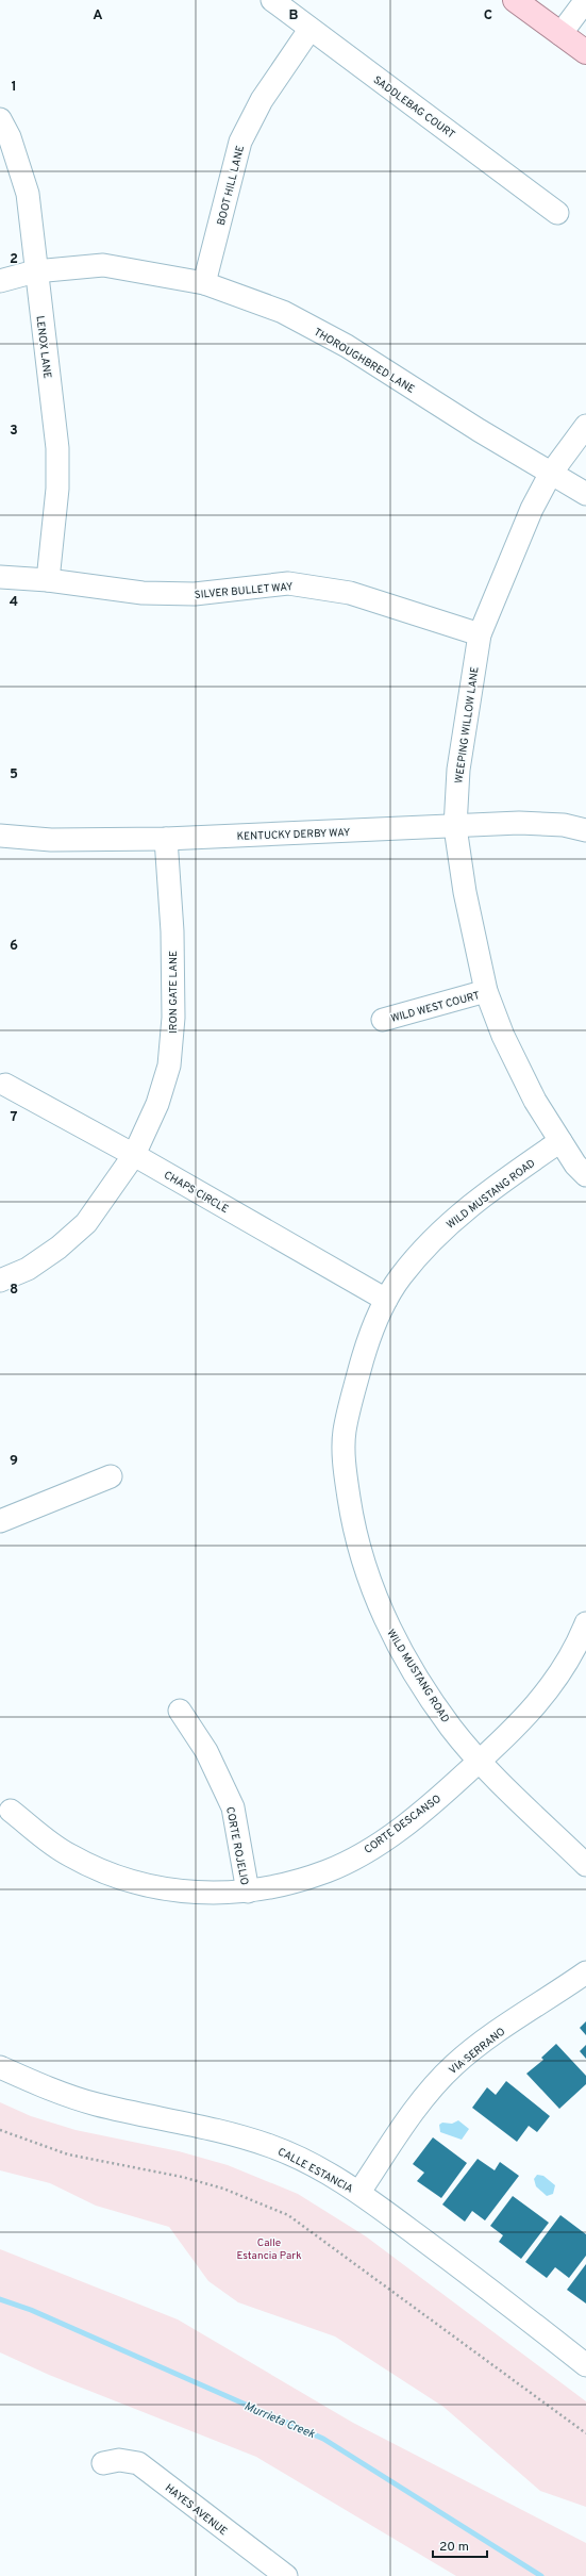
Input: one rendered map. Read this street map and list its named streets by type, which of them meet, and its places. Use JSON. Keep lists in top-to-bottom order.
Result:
{
  "streets": {
    "street": [
      "SADDLEBAG COURT",
      "BOOT HILL LANE",
      "LENOX LANE",
      "THOROUGHBRED LANE",
      "SILVER BULLET WAY",
      "WEEPING WILLOW LANE",
      "KENTUCKY DERBY WAY",
      "IRON GATE LANE",
      "WILD WEST COURT",
      "CHAPS CIRCLE",
      "WILD MUSTANG ROAD",
      "CORTE DESCANSO",
      "CORTE ROJELIO",
      "VIA SERRANO",
      "CALLE ESTANCIA",
      "HAYES AVENUE"
    ]
  },
  "crossings": [
    ["SADDLEBAG COURT", "BOOT HILL LANE"],
    ["BOOT HILL LANE", "THOROUGHBRED LANE"],
    ["LENOX LANE", "THOROUGHBRED LANE"],
    ["LENOX LANE", "SILVER BULLET WAY"],
    ["THOROUGHBRED LANE", "WEEPING WILLOW LANE"],
    ["SILVER BULLET WAY", "WEEPING WILLOW LANE"],
    ["WEEPING WILLOW LANE", "KENTUCKY DERBY WAY"],
    ["WEEPING WILLOW LANE", "WILD WEST COURT"],
    ["WEEPING WILLOW LANE", "WILD MUSTANG ROAD"],
    ["KENTUCKY DERBY WAY", "IRON GATE LANE"],
    ["IRON GATE LANE", "CHAPS CIRCLE"],
    ["CHAPS CIRCLE", "WILD MUSTANG ROAD"],
    ["WILD MUSTANG ROAD", "CORTE DESCANSO"],
    ["CORTE DESCANSO", "CORTE ROJELIO"],
    ["VIA SERRANO", "CALLE ESTANCIA"]
  ],
  "water": ["Murrieta Creek"],
  "parks": ["Calle Estancia Park"],
  "scale_bar": "20 m",
  "grid": {
    "columns": ["A", "B", "C"],
    "rows": [
      "1",
      "2",
      "3",
      "4",
      "5",
      "6",
      "7",
      "8",
      "9"
    ]
  }
}
